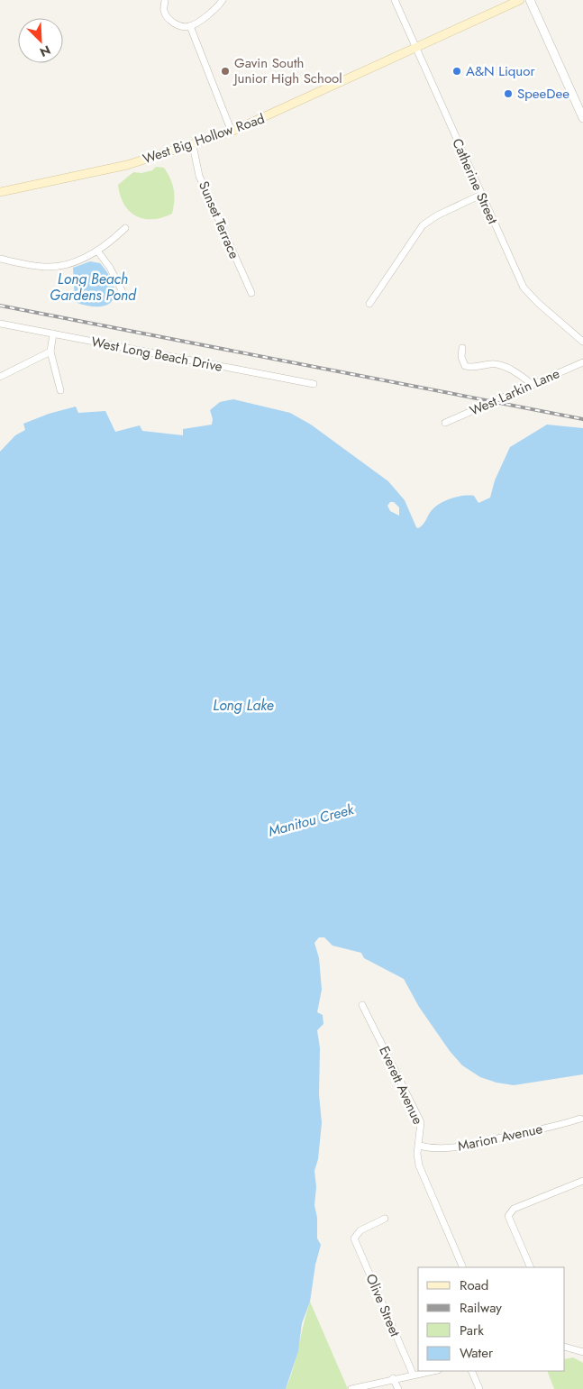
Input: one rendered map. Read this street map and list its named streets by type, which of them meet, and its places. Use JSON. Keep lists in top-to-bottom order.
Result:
{
  "streets": {
    "main road": ["West Big Hollow Road"],
    "street": [
      "Catherine Street",
      "Sunset Terrace",
      "West Long Beach Drive",
      "West Larkin Lane",
      "Everett Avenue",
      "Marion Avenue",
      "Olive Street"
    ]
  },
  "crossings": [
    ["West Big Hollow Road", "Catherine Street"],
    ["West Big Hollow Road", "Sunset Terrace"],
    ["Everett Avenue", "Marion Avenue"]
  ],
  "water": ["Long Beach Gardens Pond", "Long Lake", "Manitou Creek"],
  "places": ["Gavin South Junior High School", "A&N Liquor", "SpeeDee"],
  "legend": [
    "Road",
    "Railway",
    "Park",
    "Water"
  ],
  "north": "bottom right"
}
